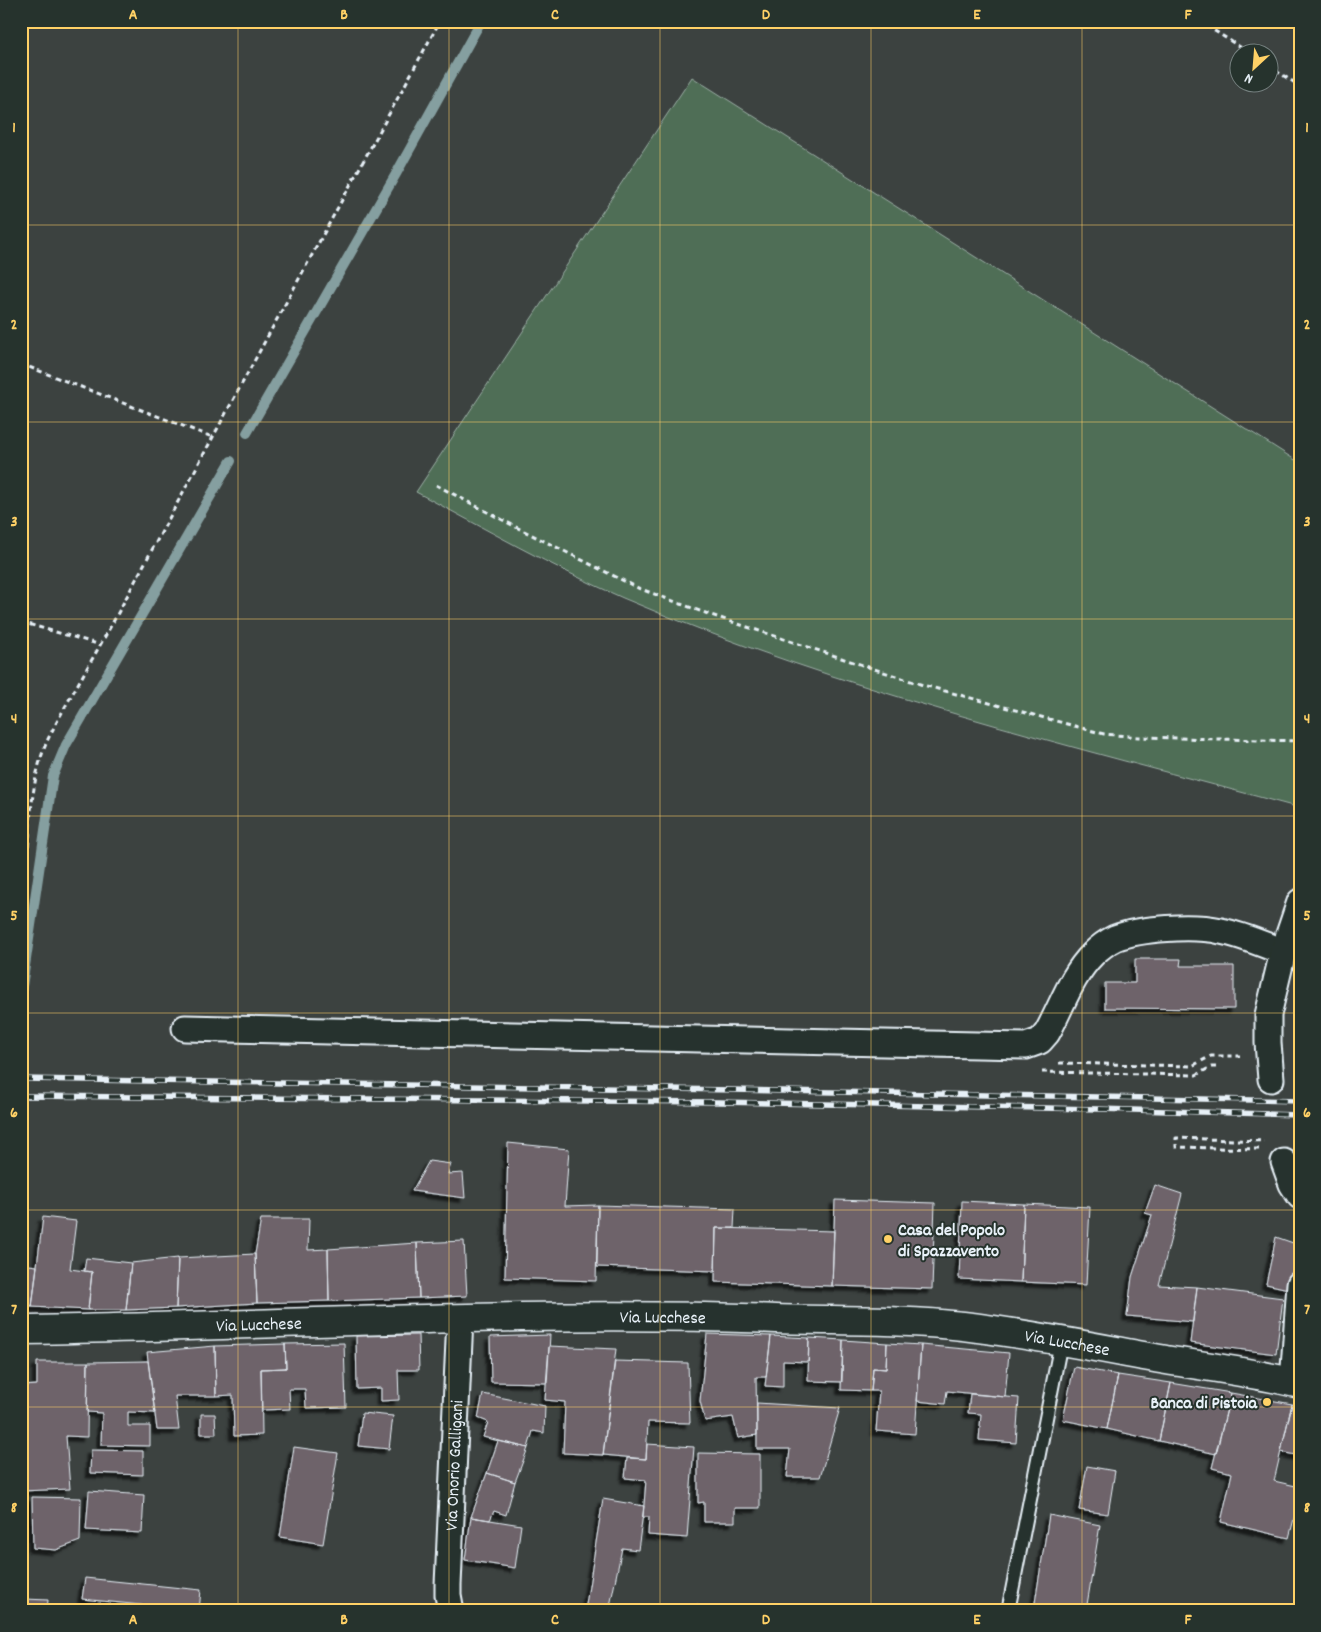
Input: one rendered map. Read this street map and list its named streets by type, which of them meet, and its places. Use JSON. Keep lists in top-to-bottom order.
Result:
{
  "streets": {
    "street": ["Via Lucchese", "Via Onorio Galligani"]
  },
  "crossings": [
    ["Via Lucchese", "Via Onorio Galligani"]
  ],
  "places": ["Casa del Popolo di Spazzavento", "Banca di Pistoia"],
  "north": "bottom left",
  "grid": {
    "columns": [
      "A",
      "B",
      "C",
      "D",
      "E",
      "F"
    ],
    "rows": [
      "1",
      "2",
      "3",
      "4",
      "5",
      "6",
      "7",
      "8"
    ]
  }
}
